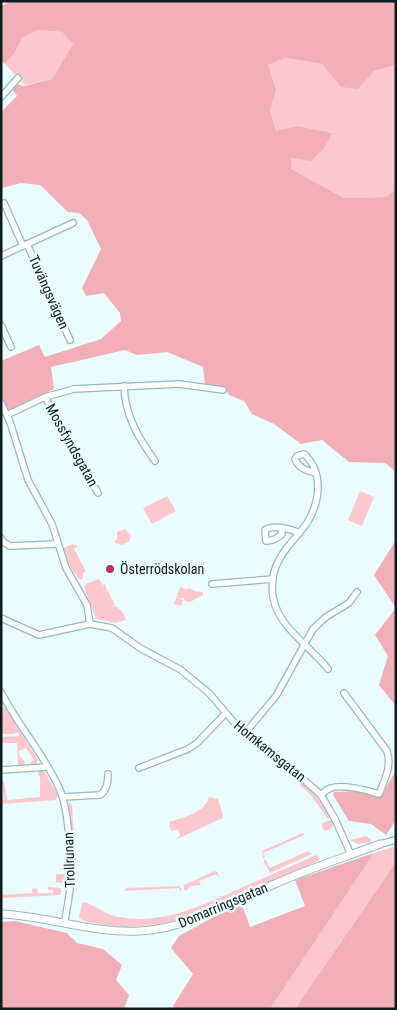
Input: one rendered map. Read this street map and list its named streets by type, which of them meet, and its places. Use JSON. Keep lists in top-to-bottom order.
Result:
{
  "streets": {
    "street": [
      "Tuvängsvägen",
      "Mossfyndsgatan",
      "Hornkamsgatan",
      "Trollrunan",
      "Domarringsgatan"
    ]
  },
  "crossings": [
    ["Hornkamsgatan", "Domarringsgatan"],
    ["Trollrunan", "Domarringsgatan"]
  ],
  "places": ["Österrödskolan"]
}
